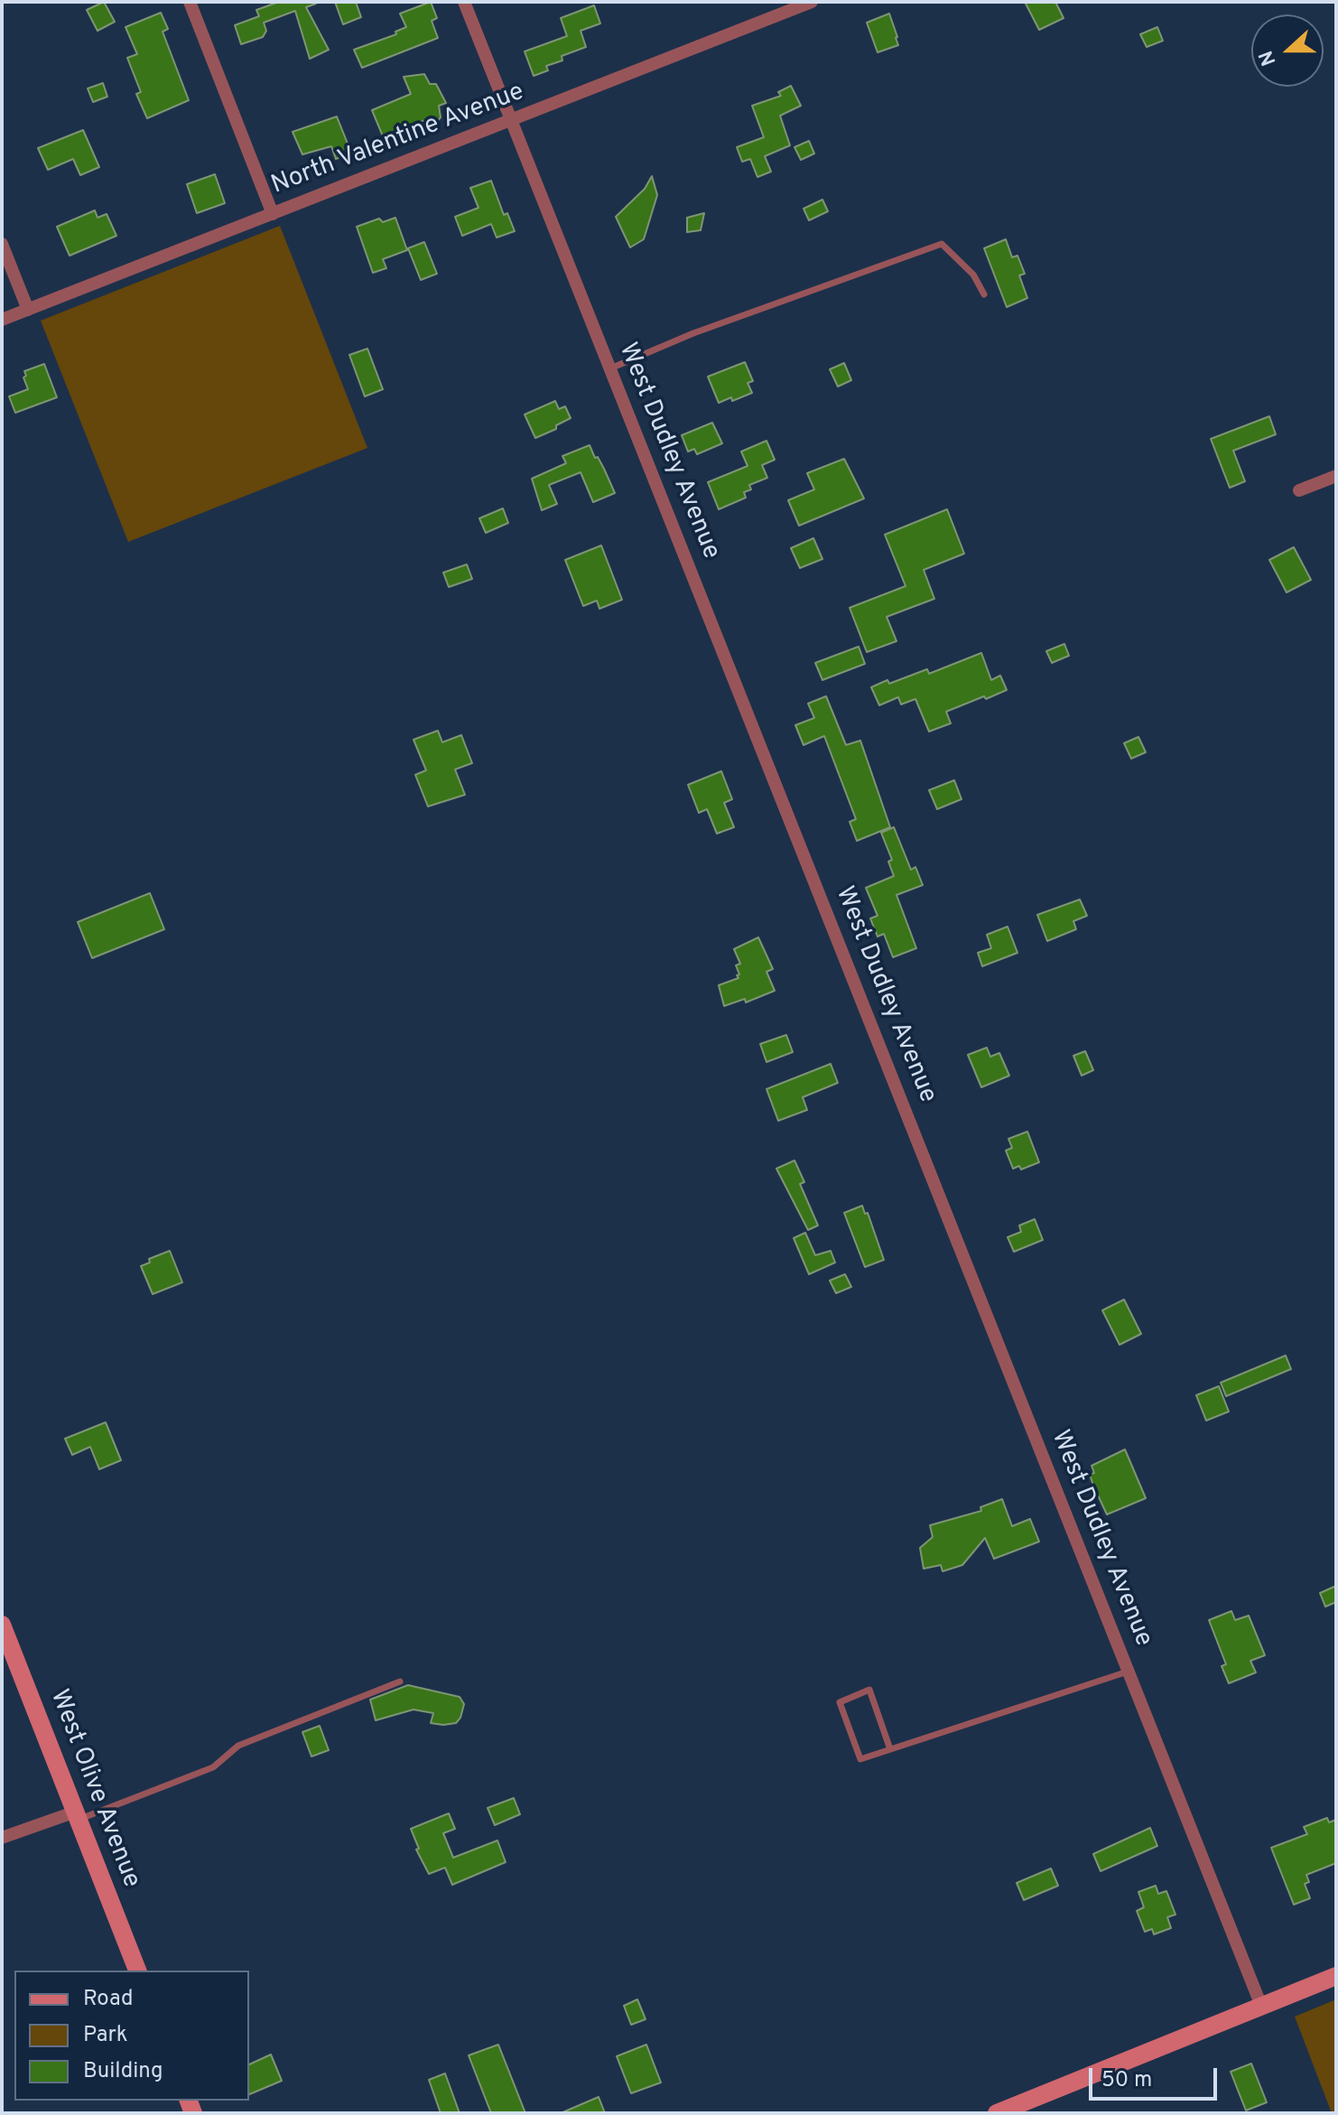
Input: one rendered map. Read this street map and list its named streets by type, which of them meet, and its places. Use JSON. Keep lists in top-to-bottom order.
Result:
{
  "streets": {
    "main road": ["West Olive Avenue"],
    "street": ["North Valentine Avenue", "West Dudley Avenue"]
  },
  "crossings": [
    ["North Valentine Avenue", "West Dudley Avenue"]
  ],
  "legend": ["Road", "Park", "Building"],
  "scale_bar": "50 m",
  "north": "left"
}
